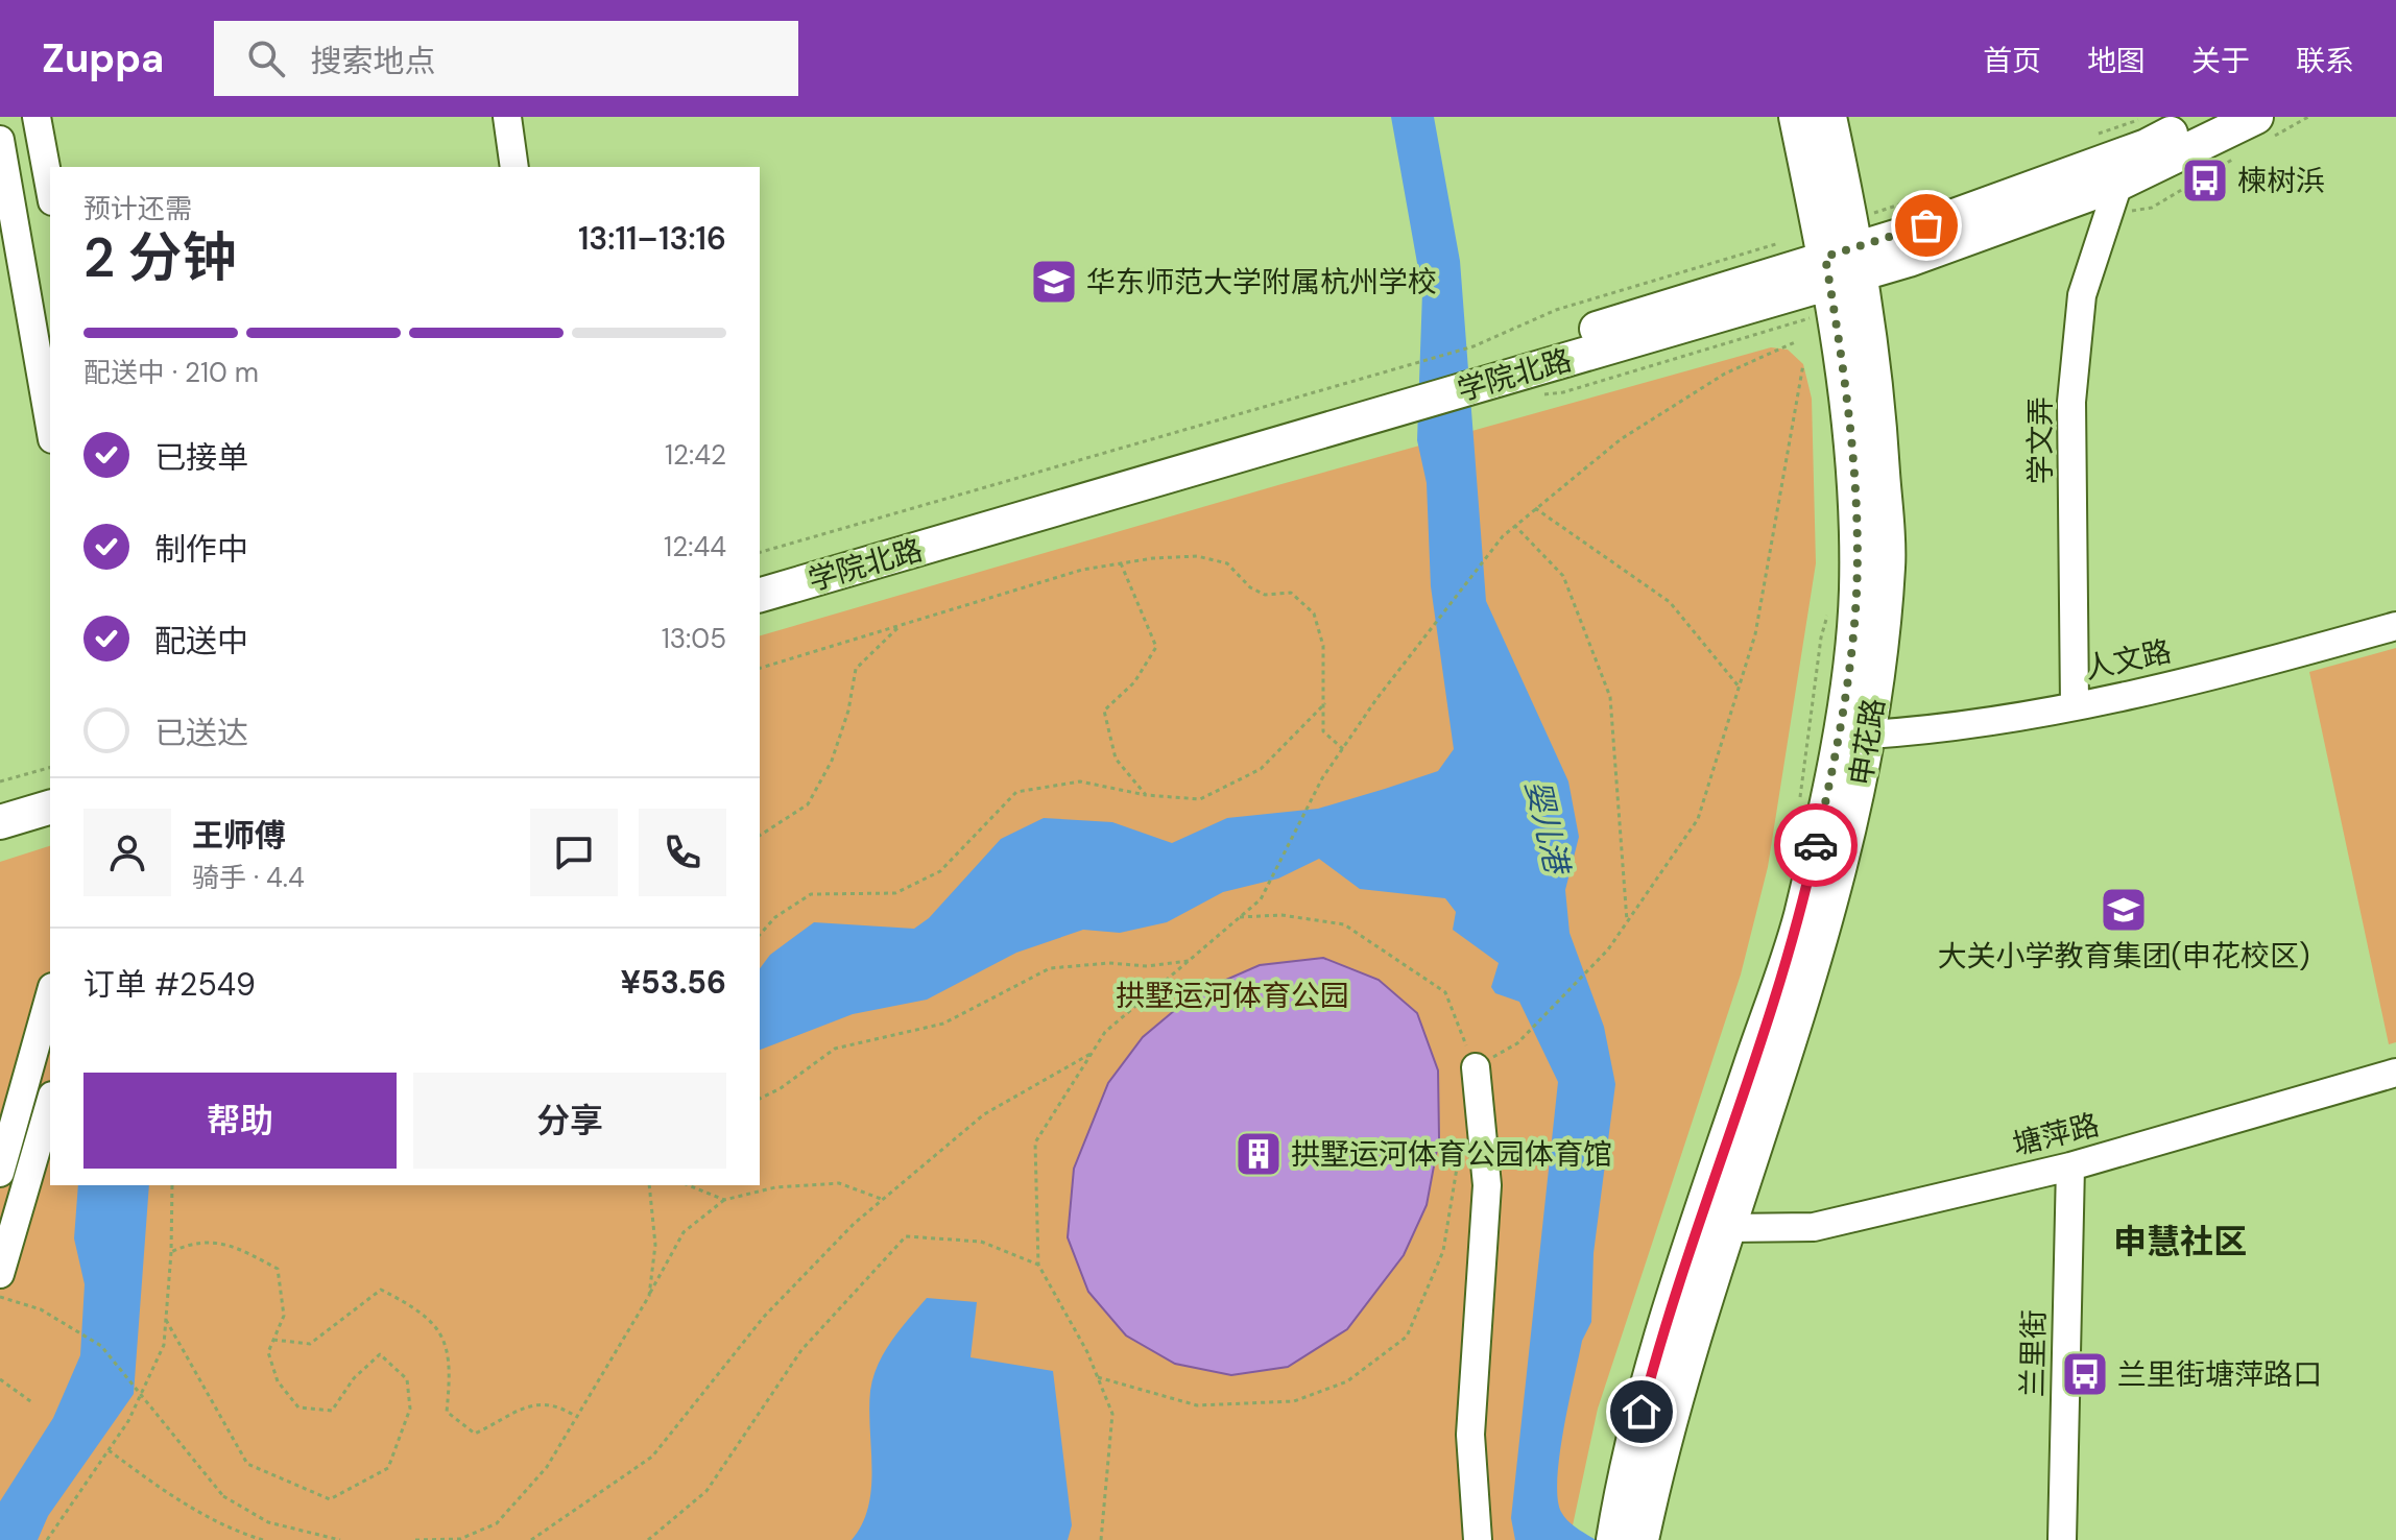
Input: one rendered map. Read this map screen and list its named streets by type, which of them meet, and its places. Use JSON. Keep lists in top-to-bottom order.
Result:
{
  "streets": {
    "main road": ["学院北路", "申花路"],
    "street": [
      "学文弄",
      "人文路",
      "塘萍路",
      "兰里街"
    ]
  },
  "crossings": [
    ["学院北路", "学文弄"],
    ["学院北路", "申花路"],
    ["学文弄", "人文路"],
    ["人文路", "申花路"],
    ["申花路", "塘萍路"],
    ["塘萍路", "兰里街"]
  ],
  "districts": ["申慧社区"],
  "water": ["婴儿港"],
  "parks": ["拱墅运河体育公园"],
  "places": {
    "bus stop": ["楝树浜", "兰里街塘萍路口"],
    "school or university": ["华东师范大学附属杭州学校", "大关小学教育集团(申花校区)"],
    "building": ["拱墅运河体育公园体育馆"]
  },
  "page": {
    "header": "Zuppa",
    "search": "搜索地点",
    "nav": [
      "首页",
      "地图",
      "关于",
      "联系"
    ],
    "heading": ["2 分钟", "预计还需", "13:11–13:16"],
    "panel": [
      "王师傅",
      "骑手 · 4.4",
      "订单 #2549",
      "¥53.56"
    ],
    "bar": "配送中 · 210 m",
    "list": [
      ["已接单", "12:42"],
      ["制作中", "12:44"],
      ["配送中", "13:05"],
      "已送达"
    ],
    "buttons": ["帮助", "分享"]
  }
}
